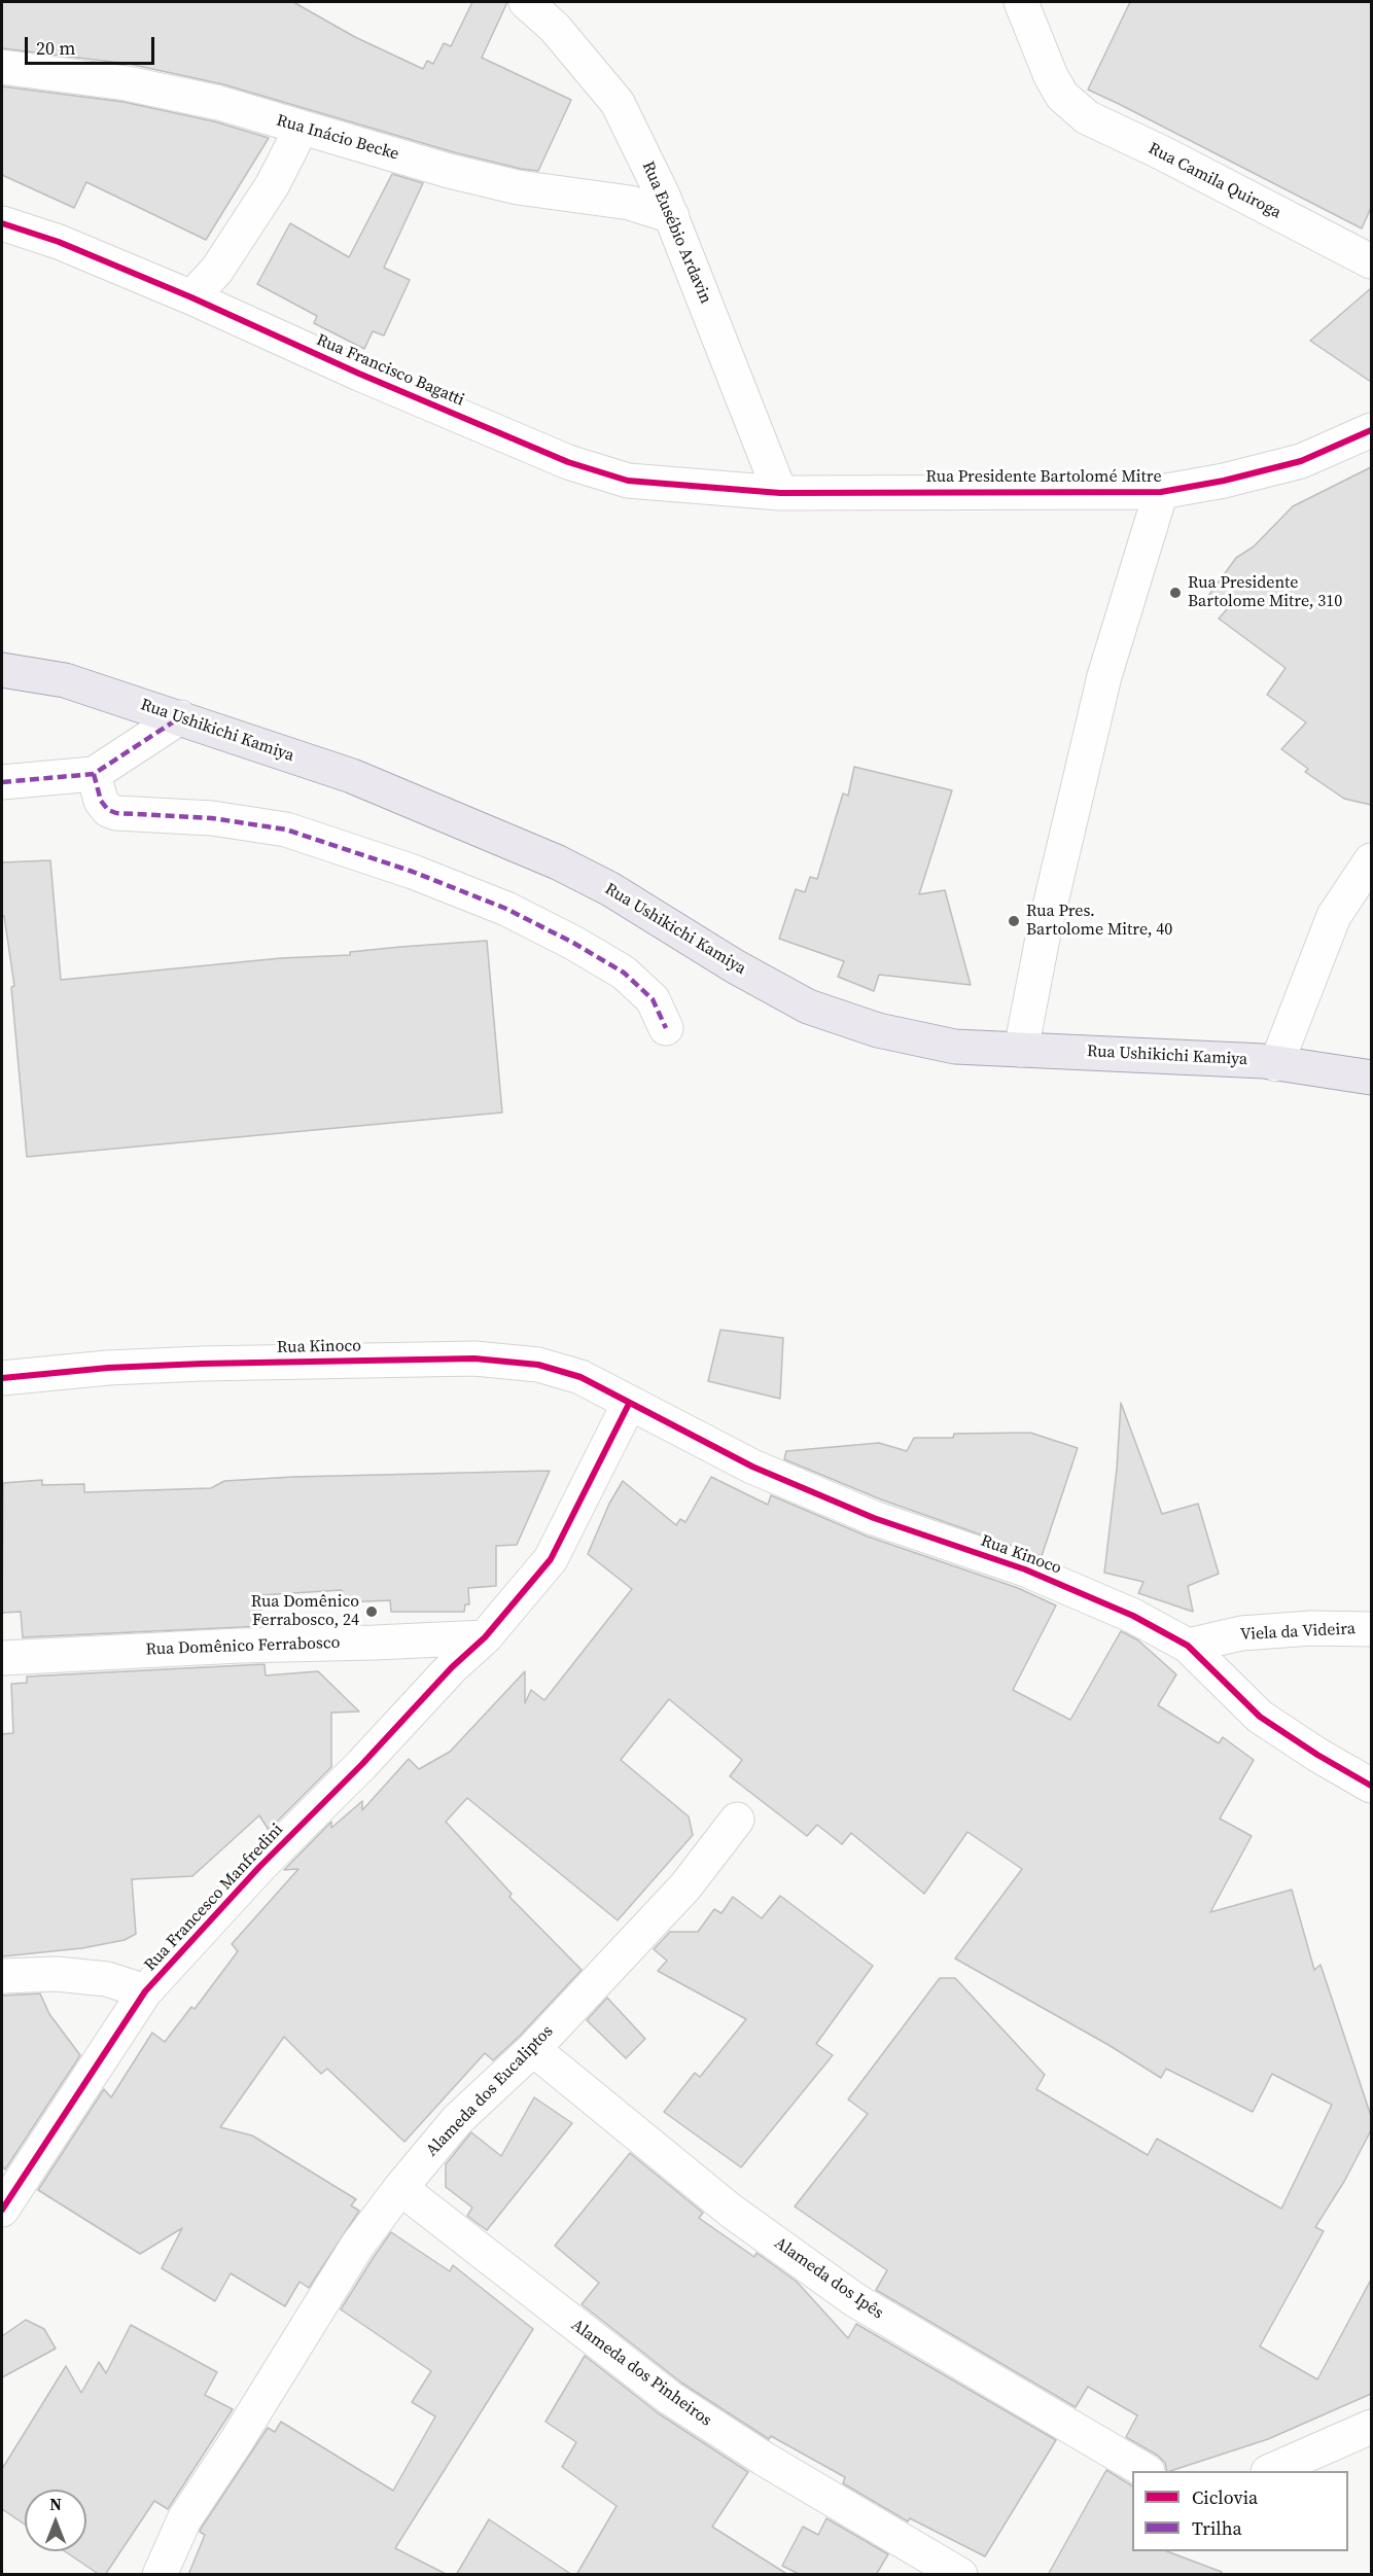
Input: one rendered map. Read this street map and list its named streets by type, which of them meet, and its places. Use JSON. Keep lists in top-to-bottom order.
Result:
{
  "streets": {
    "main road": ["Rua Ushikichi Kamiya"],
    "street": [
      "Rua Inácio Becke",
      "Rua Camila Quiroga",
      "Rua Eusébio Ardavin",
      "Rua Francisco Bagatti",
      "Rua Presidente Bartolomé Mitre",
      "Rua Kinoco",
      "Viela da Videira",
      "Rua Domênico Ferrabosco",
      "Rua Francesco Manfredini",
      "Alameda dos Eucaliptos",
      "Alameda dos Ipês",
      "Alameda dos Pinheiros"
    ]
  },
  "crossings": [
    ["Rua Inácio Becke", "Rua Eusébio Ardavin"],
    ["Rua Eusébio Ardavin", "Rua Francisco Bagatti"],
    ["Rua Eusébio Ardavin", "Rua Presidente Bartolomé Mitre"],
    ["Rua Francisco Bagatti", "Rua Presidente Bartolomé Mitre"],
    ["Rua Presidente Bartolomé Mitre", "Rua Ushikichi Kamiya"],
    ["Rua Kinoco", "Viela da Videira"],
    ["Rua Domênico Ferrabosco", "Rua Francesco Manfredini"],
    ["Alameda dos Eucaliptos", "Alameda dos Ipês"],
    ["Alameda dos Eucaliptos", "Alameda dos Pinheiros"]
  ],
  "places": ["Rua Presidente Bartolome Mitre, 310", "Rua Pres. Bartolome Mitre, 40", "Rua Domênico Ferrabosco, 24"],
  "legend": ["Ciclovia", "Trilha"],
  "scale_bar": "20 m",
  "north": "top"
}
